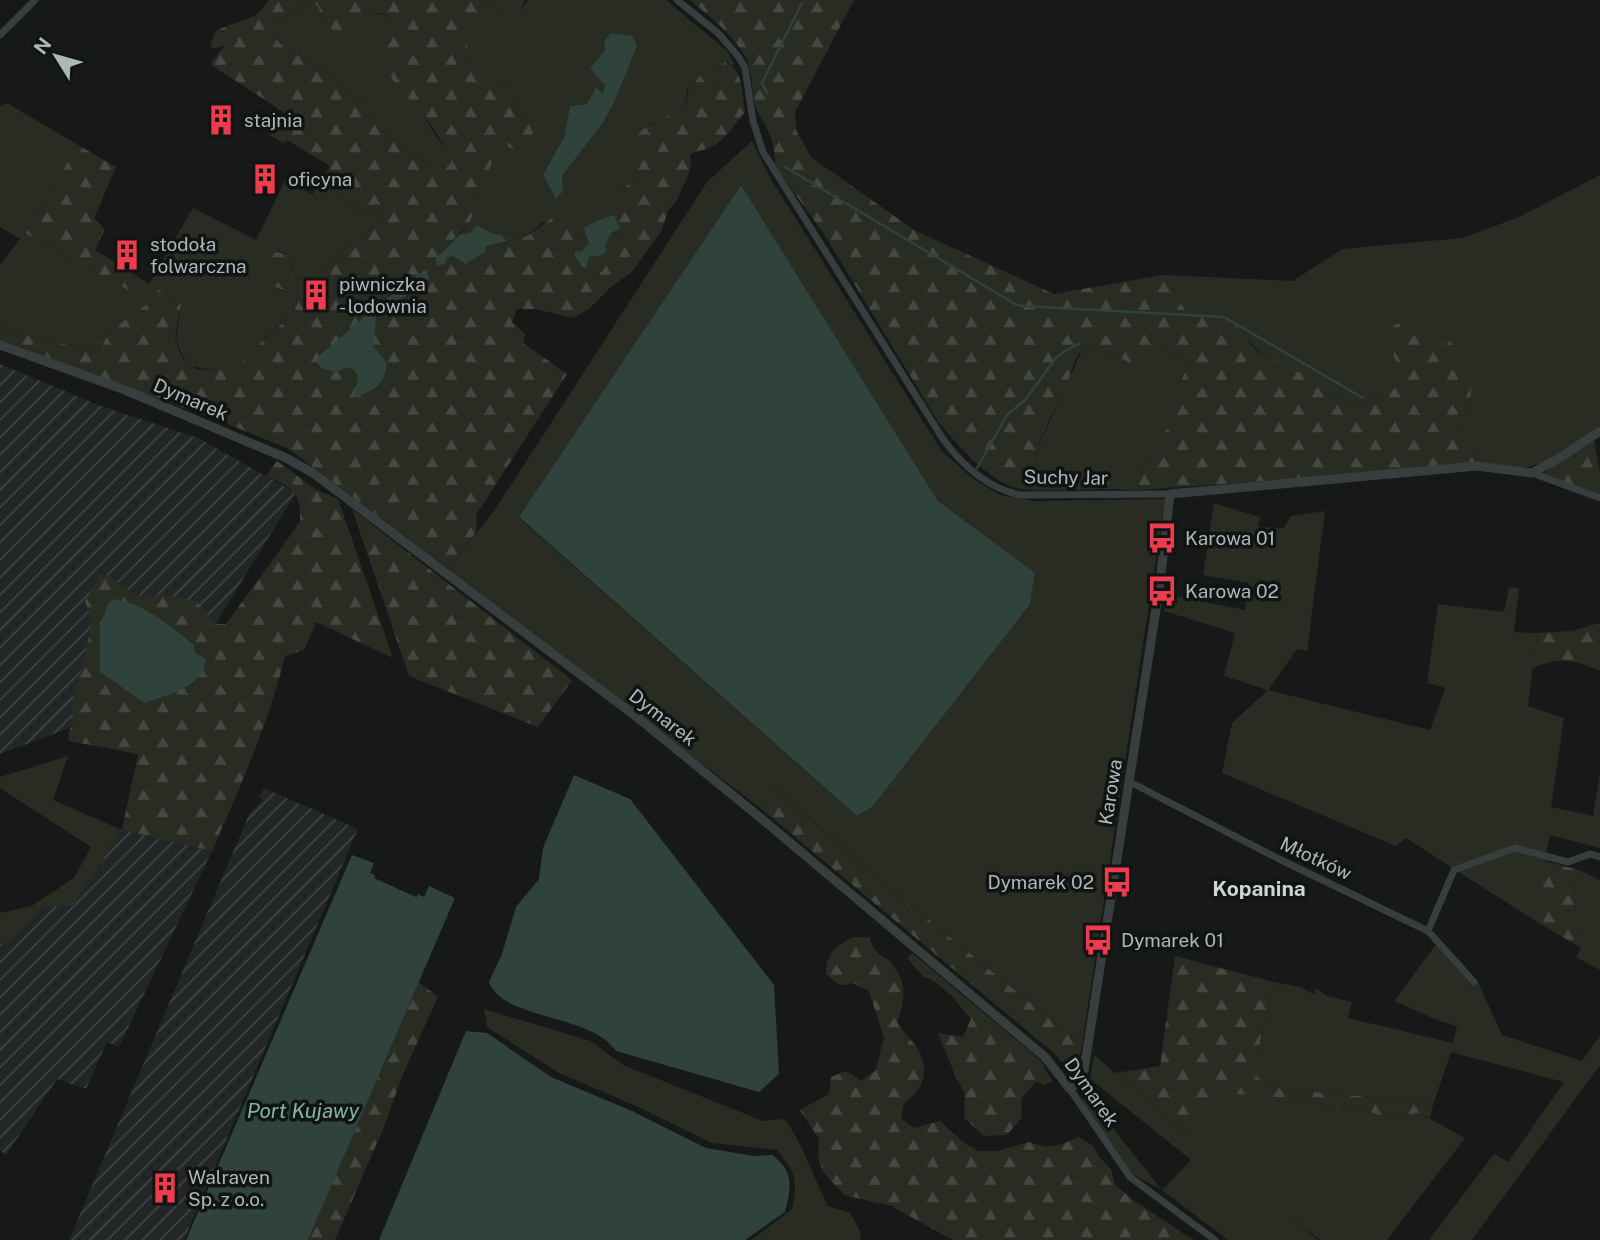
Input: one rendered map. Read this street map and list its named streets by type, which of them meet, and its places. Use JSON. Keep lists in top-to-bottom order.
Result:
{
  "streets": {
    "street": [
      "Dymarek",
      "Suchy Jar",
      "Karowa",
      "Młotków"
    ]
  },
  "crossings": [
    ["Dymarek", "Karowa"],
    ["Suchy Jar", "Karowa"],
    ["Karowa", "Młotków"]
  ],
  "districts": ["Kopanina"],
  "water": ["Port Kujawy"],
  "places": {
    "building": [
      "stajnia",
      "oficyna",
      "stodoła folwarczna",
      "piwniczka - lodownia",
      "Walraven Sp. z o.o."
    ],
    "bus stop": [
      "Karowa 01",
      "Karowa 02",
      "Dymarek 02",
      "Dymarek 01"
    ]
  },
  "north": "top left"
}
